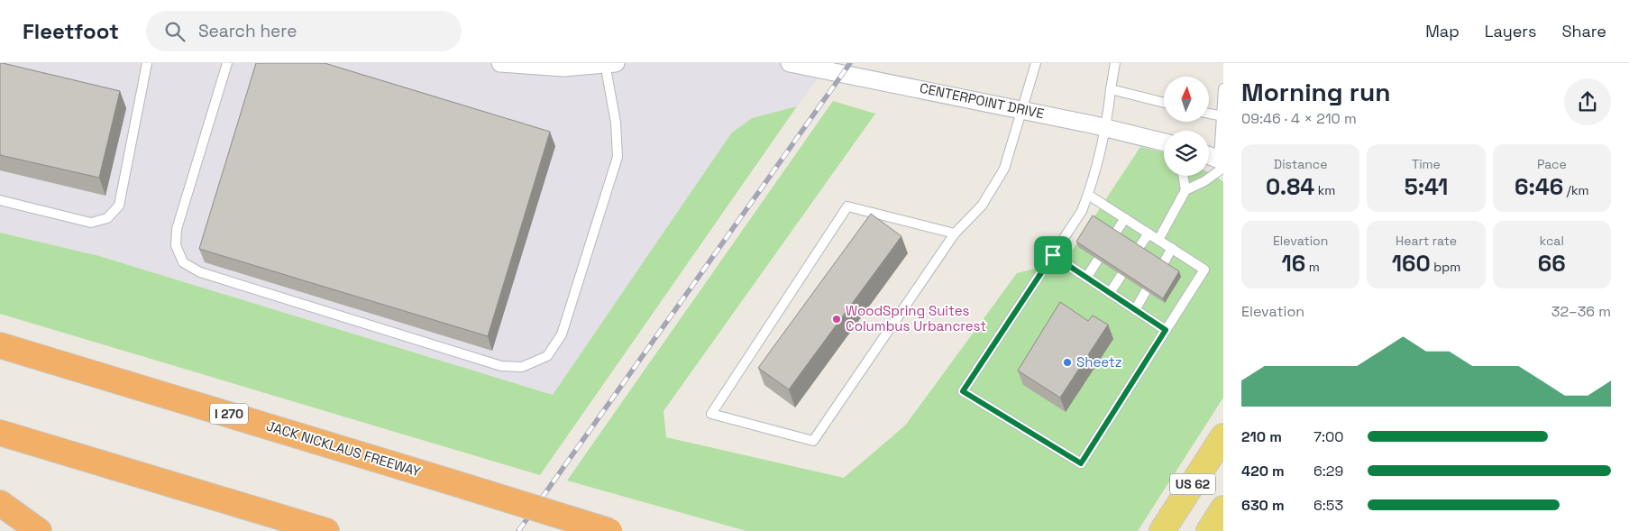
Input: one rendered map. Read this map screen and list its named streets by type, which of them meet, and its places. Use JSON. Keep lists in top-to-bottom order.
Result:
{
  "streets": {
    "highway": ["I 270", "JACK NICKLAUS FREEWAY"],
    "main road": ["US 62"],
    "street": ["CENTERPOINT DRIVE"]
  },
  "places": ["WoodSpring Suites Columbus Urbancrest", "Sheetz"],
  "north": "top",
  "page": {
    "header": "Fleetfoot",
    "search": "Search here",
    "nav": ["Map", "Layers", "Share"],
    "heading": ["Morning run", "09:46 · 4 × 210 m"],
    "stats": [
      ["Distance", "0.84 km"],
      ["Time", "5:41"],
      ["Pace", "6:46 /km"],
      ["Elevation", "16 m"],
      ["Heart rate", "160 bpm"],
      ["kcal", "66"]
    ],
    "chart": ["Elevation", "32–36 m"],
    "list": [
      {
        "name": "210 m",
        "note": "7:00"
      },
      {
        "name": "420 m",
        "note": "6:29"
      },
      {
        "name": "630 m",
        "note": "6:53"
      }
    ]
  }
}
